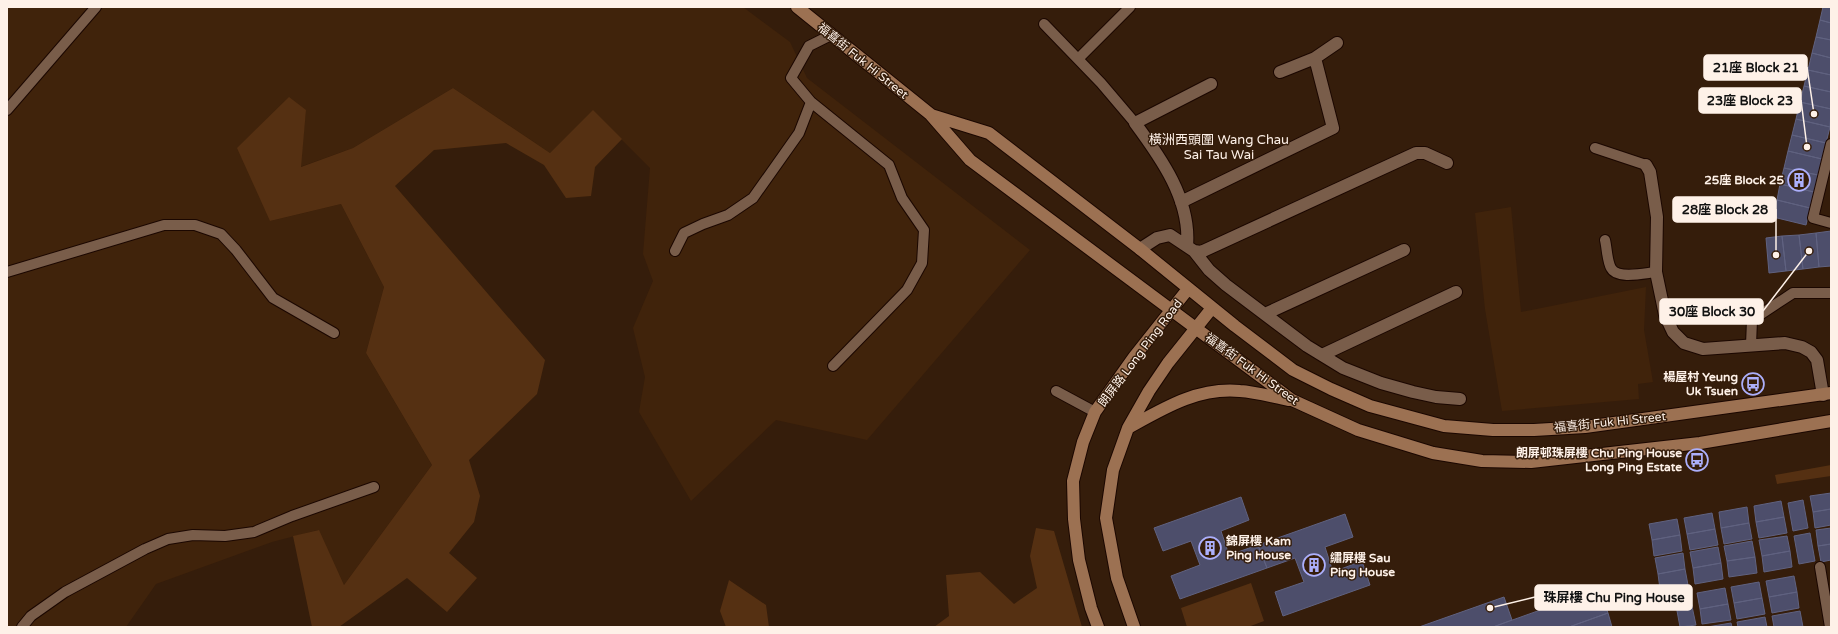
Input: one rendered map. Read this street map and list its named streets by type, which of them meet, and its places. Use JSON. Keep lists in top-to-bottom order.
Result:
{
  "streets": {
    "main road": ["福喜街 Fuk Hi Street", "朗屏路 Long Ping Road"]
  },
  "crossings": [
    ["福喜街 Fuk Hi Street", "朗屏路 Long Ping Road"]
  ],
  "districts": ["橫洲西頭圍 Wang Chau Sai Tau Wai"],
  "places": {
    "other": [
      "21座 Block 21",
      "23座 Block 23",
      "30座 Block 30",
      "28座 Block 28",
      "珠屏樓 Chu Ping House"
    ],
    "building": ["25座 Block 25", "錦屏樓 Kam Ping House", "繡屏樓 Sau Ping House"],
    "bus stop": ["楊屋村 Yeung Uk Tsuen", "朗屏邨珠屏樓 Chu Ping House Long Ping Estate"]
  }
}
